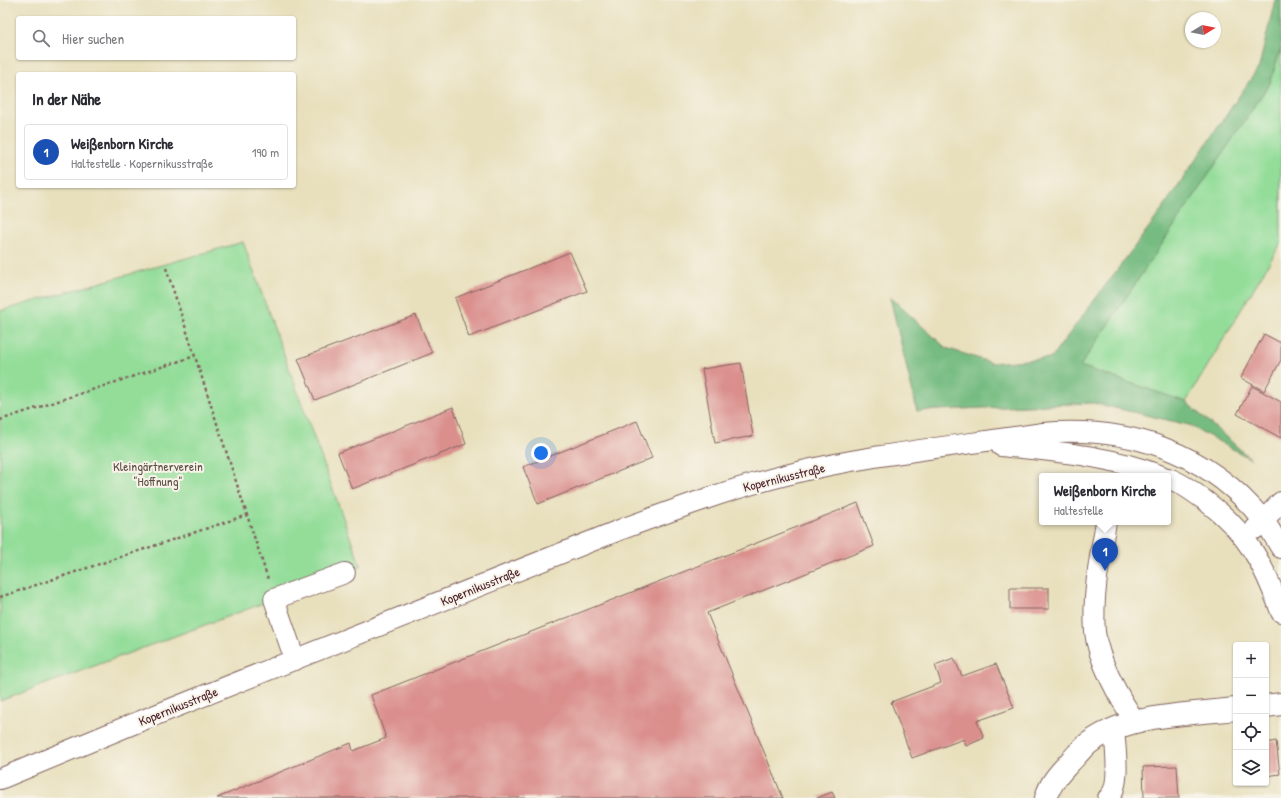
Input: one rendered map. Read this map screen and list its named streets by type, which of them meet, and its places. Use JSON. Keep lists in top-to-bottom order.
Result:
{
  "streets": {
    "street": ["Kopernikusstraße"]
  },
  "parks": ["Kleingärtnerverein \"Hoffnung\""],
  "north": "right",
  "page": {
    "search": "Hier suchen",
    "heading": "In der Nähe",
    "list": [
      {
        "mark": "1",
        "name": "Weißenborn Kirche",
        "note": "Haltestelle · Kopernikusstraße",
        "value": "190 m"
      }
    ],
    "popup": ["Weißenborn Kirche", "Haltestelle"],
    "pins": "1",
    "map_buttons": ["+", "−"]
  }
}
